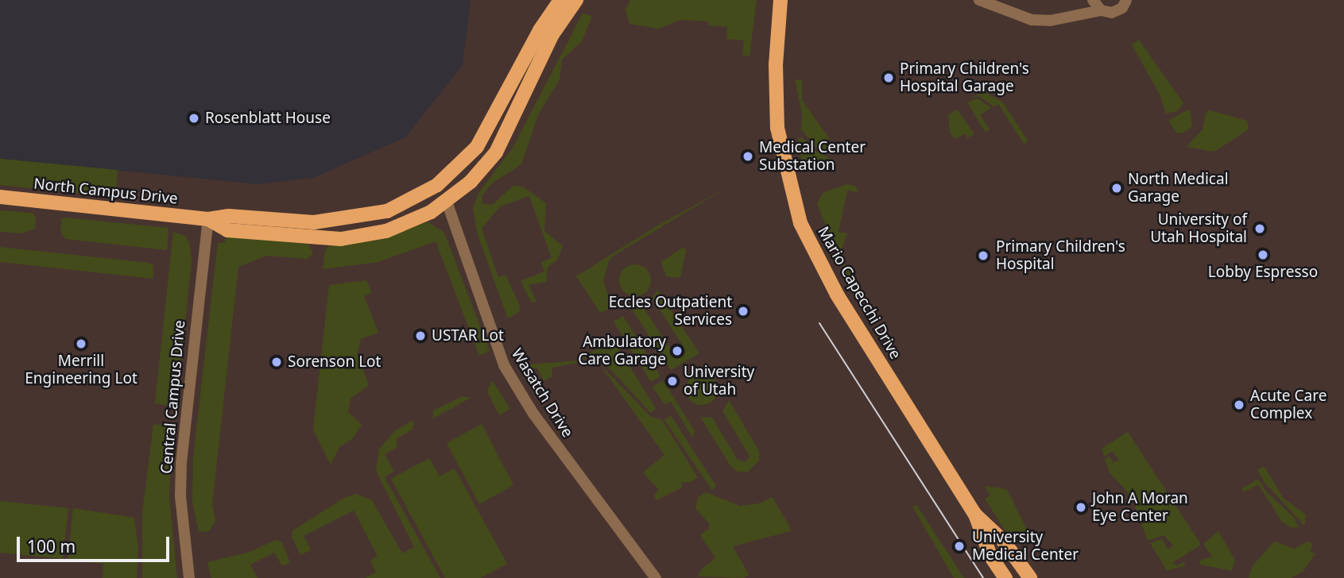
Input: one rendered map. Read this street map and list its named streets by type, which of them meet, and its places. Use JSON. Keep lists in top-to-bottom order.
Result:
{
  "streets": {
    "main road": ["North Campus Drive", "Mario Capecchi Drive"],
    "street": ["Wasatch Drive", "Central Campus Drive"]
  },
  "crossings": [
    ["North Campus Drive", "Wasatch Drive"],
    ["North Campus Drive", "Central Campus Drive"]
  ],
  "places": [
    "Primary Children's Hospital Garage",
    "Rosenblatt House",
    "Medical Center Substation",
    "North Medical Garage",
    "University of Utah Hospital",
    "Lobby Espresso",
    "Primary Children's Hospital",
    "Eccles Outpatient Services",
    "USTAR Lot",
    "Merrill Engineering Lot",
    "Ambulatory Care Garage",
    "Sorenson Lot",
    "University of Utah",
    "Acute Care Complex",
    "John A Moran Eye Center",
    "University Medical Center"
  ],
  "scale_bar": "100 m"
}
